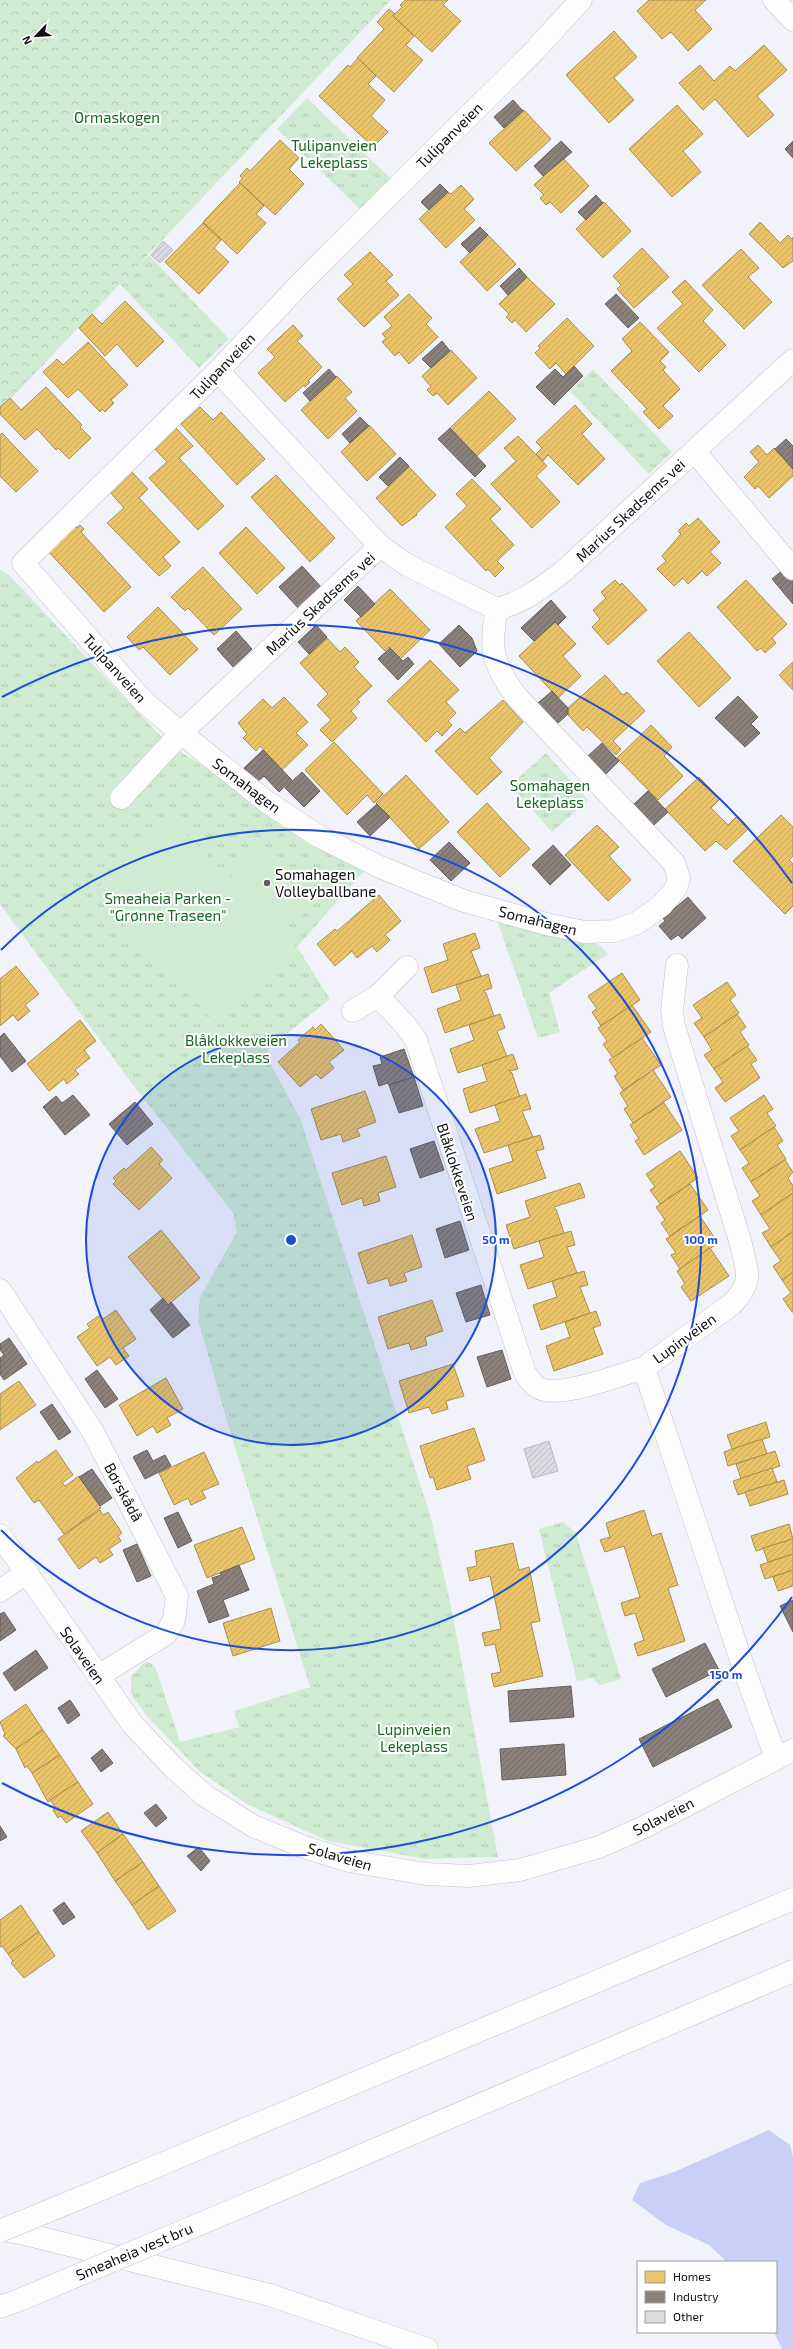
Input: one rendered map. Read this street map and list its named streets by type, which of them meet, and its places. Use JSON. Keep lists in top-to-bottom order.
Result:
{
  "streets": {
    "main road": [
      "Tulipanveien",
      "Marius Skadsems vei",
      "Somahagen",
      "Blåklokkeveien",
      "Lupinveien",
      "Børskådå",
      "Solaveien",
      "Smeaheia vest bru"
    ]
  },
  "crossings": [
    ["Tulipanveien", "Marius Skadsems vei"],
    ["Tulipanveien", "Somahagen"],
    ["Marius Skadsems vei", "Somahagen"],
    ["Blåklokkeveien", "Lupinveien"],
    ["Lupinveien", "Solaveien"],
    ["Børskådå", "Solaveien"]
  ],
  "parks": [
    "Ormaskogen",
    "Tulipanveien Lekeplass",
    "Somahagen Lekeplass",
    "Smeaheia Parken - \"Grønne Traseen\"",
    "Blåklokkeveien Lekeplass",
    "Lupinveien Lekeplass"
  ],
  "places": ["Somahagen Volleyballbane"],
  "legend": ["Homes", "Industry", "Other"],
  "north": "bottom left",
  "rings": ["50 m", "100 m", "150 m"]
}
